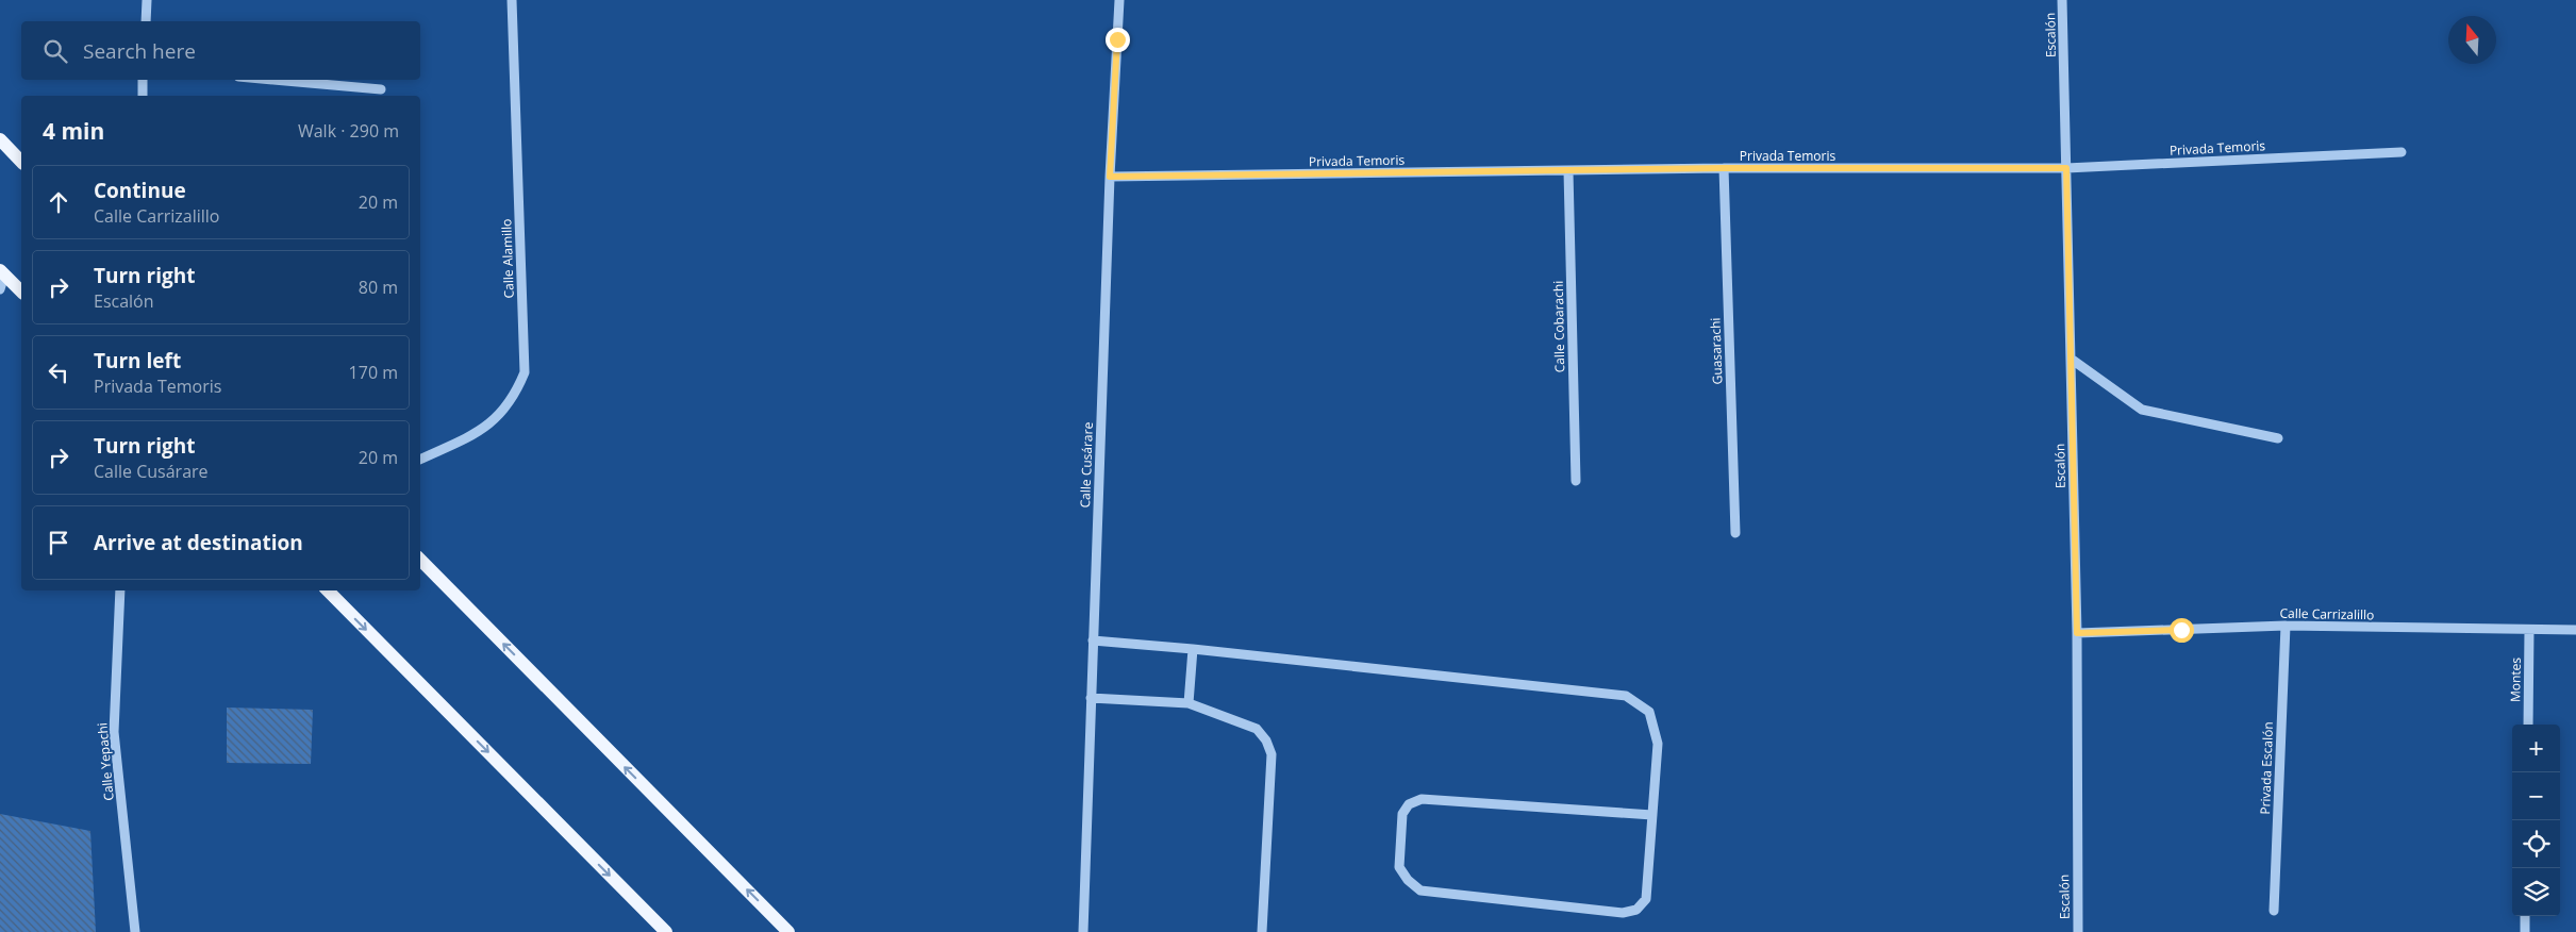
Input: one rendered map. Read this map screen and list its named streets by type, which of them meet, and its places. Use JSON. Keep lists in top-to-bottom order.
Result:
{
  "streets": {
    "street": [
      "Escalón",
      "Privada Temoris",
      "Calle Alamillo",
      "Calle Cobarachi",
      "Guasarachi",
      "Calle Cusárare",
      "Calle Carrizalillo",
      "Montes",
      "Calle Yepachi",
      "Privada Escalón"
    ]
  },
  "crossings": [
    ["Escalón", "Privada Temoris"],
    ["Escalón", "Calle Carrizalillo"],
    ["Privada Temoris", "Calle Cobarachi"],
    ["Privada Temoris", "Guasarachi"],
    ["Privada Temoris", "Calle Cusárare"],
    ["Calle Carrizalillo", "Montes"],
    ["Calle Carrizalillo", "Privada Escalón"]
  ],
  "north": "top",
  "page": {
    "search": "Search here",
    "heading": ["4 min", "Walk · 290 m"],
    "list": [
      ["Continue", "Calle Carrizalillo", "20 m"],
      ["Turn right", "Escalón", "80 m"],
      ["Turn left", "Privada Temoris", "170 m"],
      ["Turn right", "Calle Cusárare", "20 m"],
      "Arrive at destination"
    ],
    "map_buttons": ["+", "−"]
  }
}
